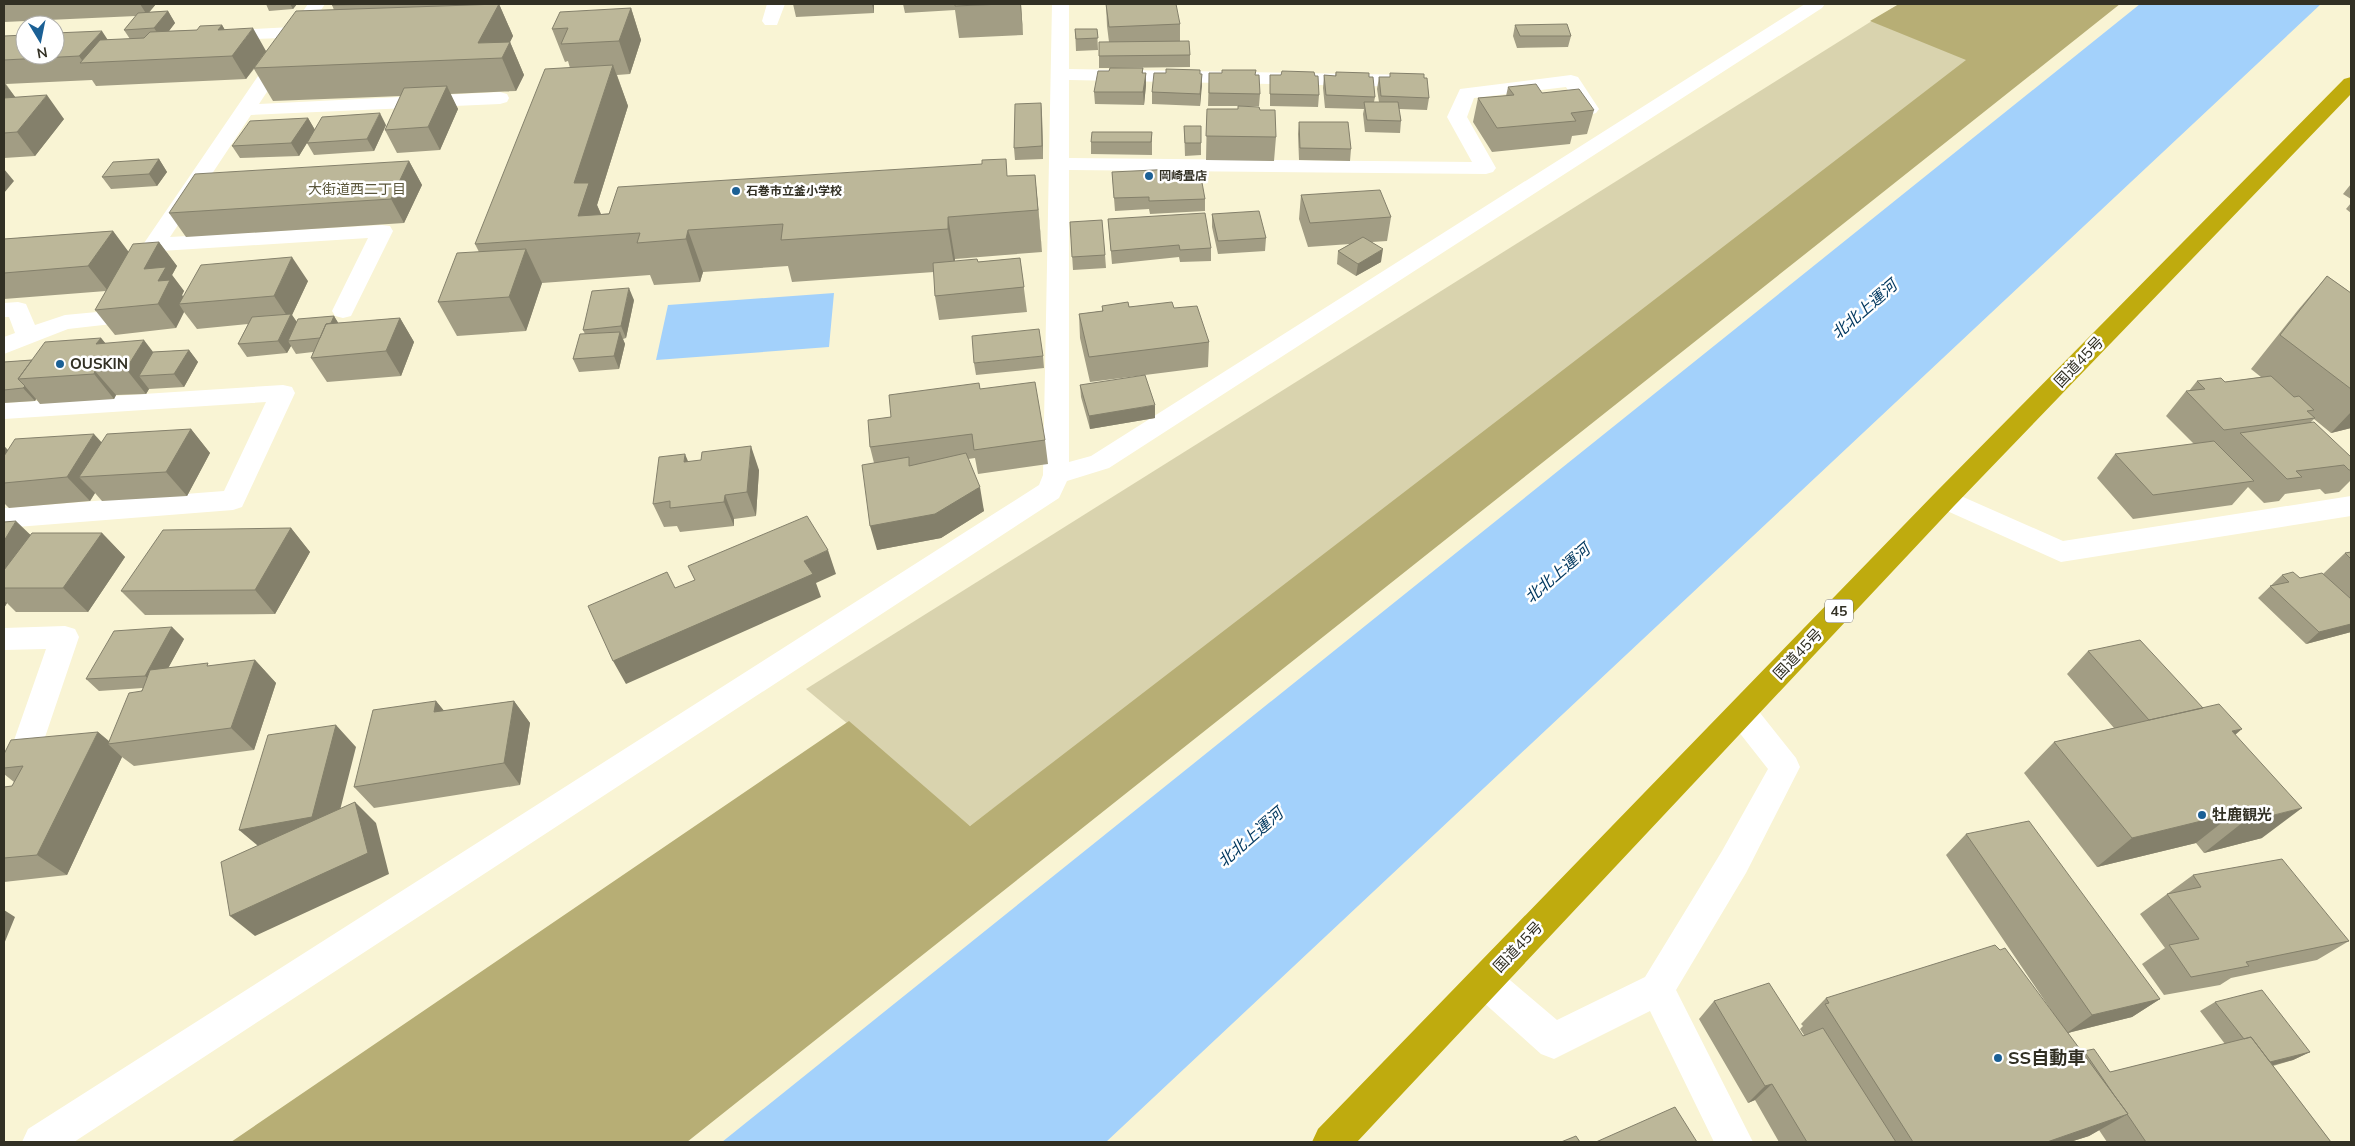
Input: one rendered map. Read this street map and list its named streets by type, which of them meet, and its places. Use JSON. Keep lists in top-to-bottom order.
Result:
{
  "streets": {
    "highway": ["国道45号", "45"]
  },
  "districts": ["大街道西二丁目"],
  "water": ["北北上運河"],
  "places": [
    "岡崎畳店",
    "石巻市立釜小学校",
    "OUSKIN",
    "牡鹿観光",
    "SS自動車"
  ],
  "north": "bottom"
}
